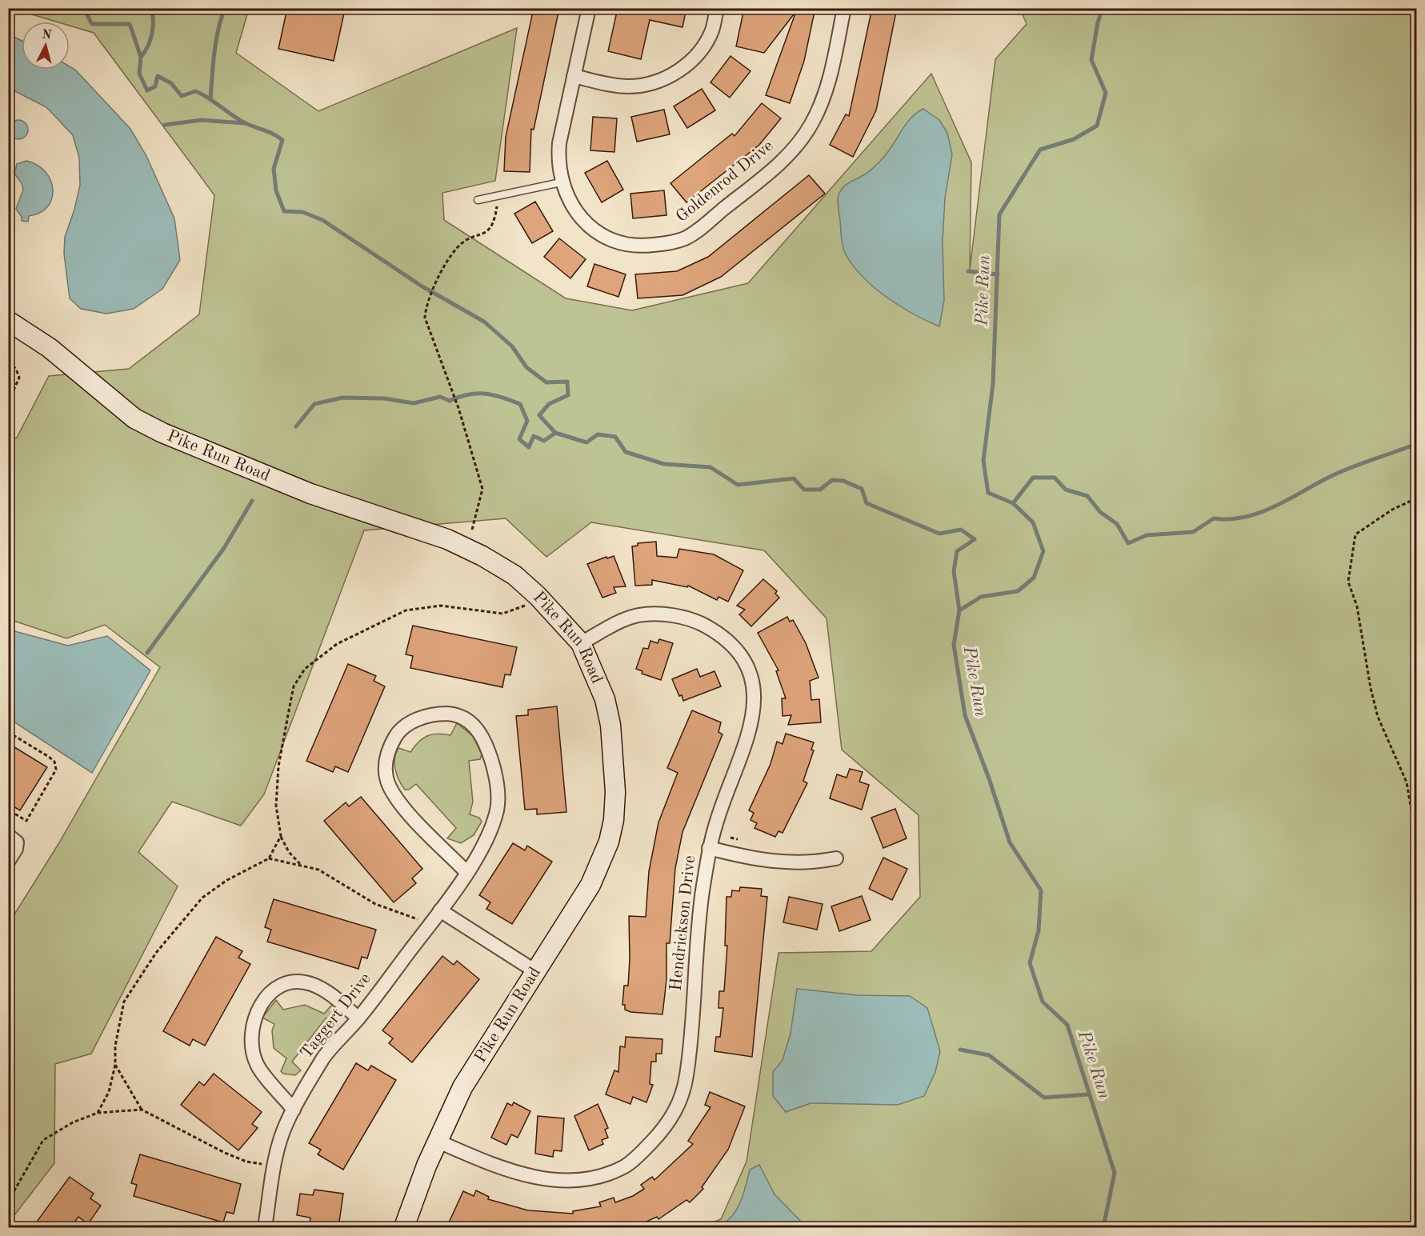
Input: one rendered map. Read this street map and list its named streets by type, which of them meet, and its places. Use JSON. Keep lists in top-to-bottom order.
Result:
{
  "streets": {
    "street": [
      "Goldenrod Drive",
      "Pike Run Road",
      "Hendrickson Drive",
      "Taggert Drive"
    ]
  },
  "crossings": [
    ["Pike Run Road", "Hendrickson Drive"]
  ],
  "water": ["Pike Run"],
  "north": "top"
}
